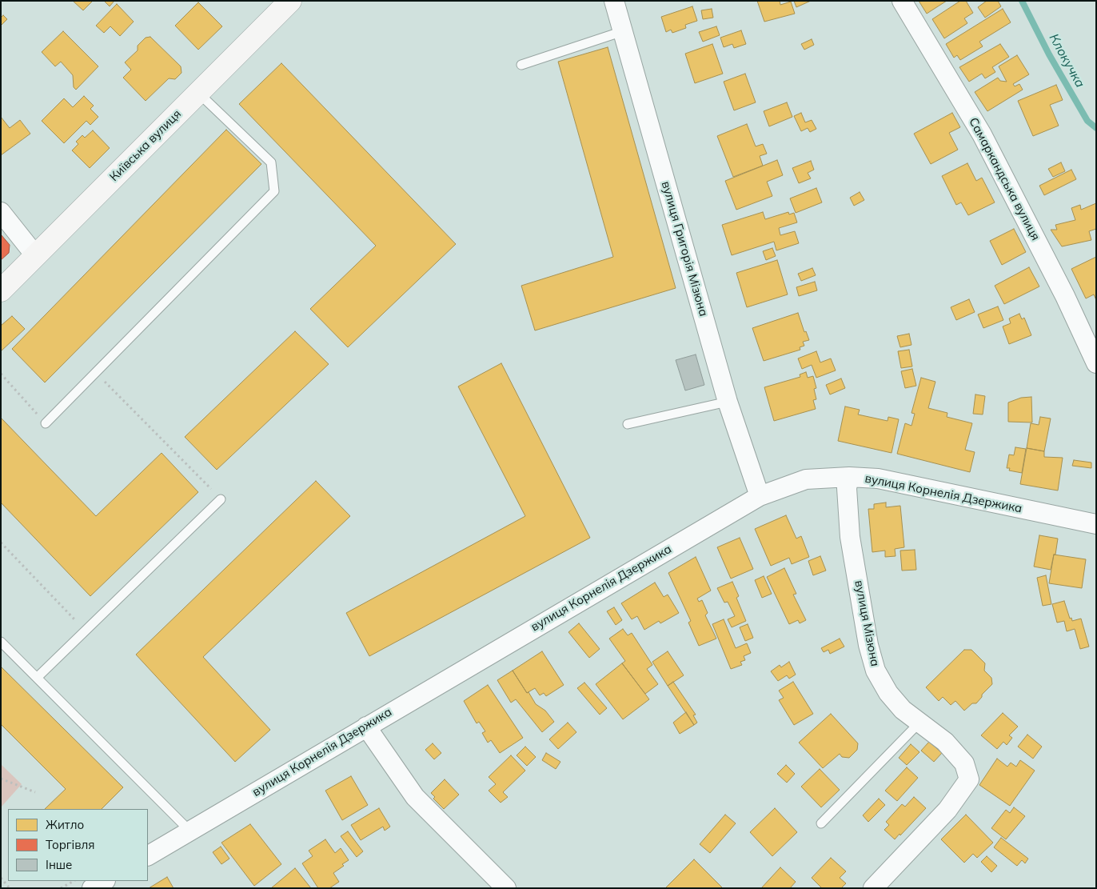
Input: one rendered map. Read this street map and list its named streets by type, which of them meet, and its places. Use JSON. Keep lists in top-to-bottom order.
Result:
{
  "streets": {
    "street": [
      "Київська вулиця",
      "Самаркандська вулиця",
      "вулиця Григорія Мізюна",
      "вулиця Корнелія Дзержика",
      "вулиця Мізюна"
    ]
  },
  "crossings": [
    ["вулиця Григорія Мізюна", "вулиця Корнелія Дзержика"],
    ["вулиця Корнелія Дзержика", "вулиця Мізюна"]
  ],
  "water": ["Клокучка"],
  "legend": ["Житло", "Торгівля", "Інше"]
}
